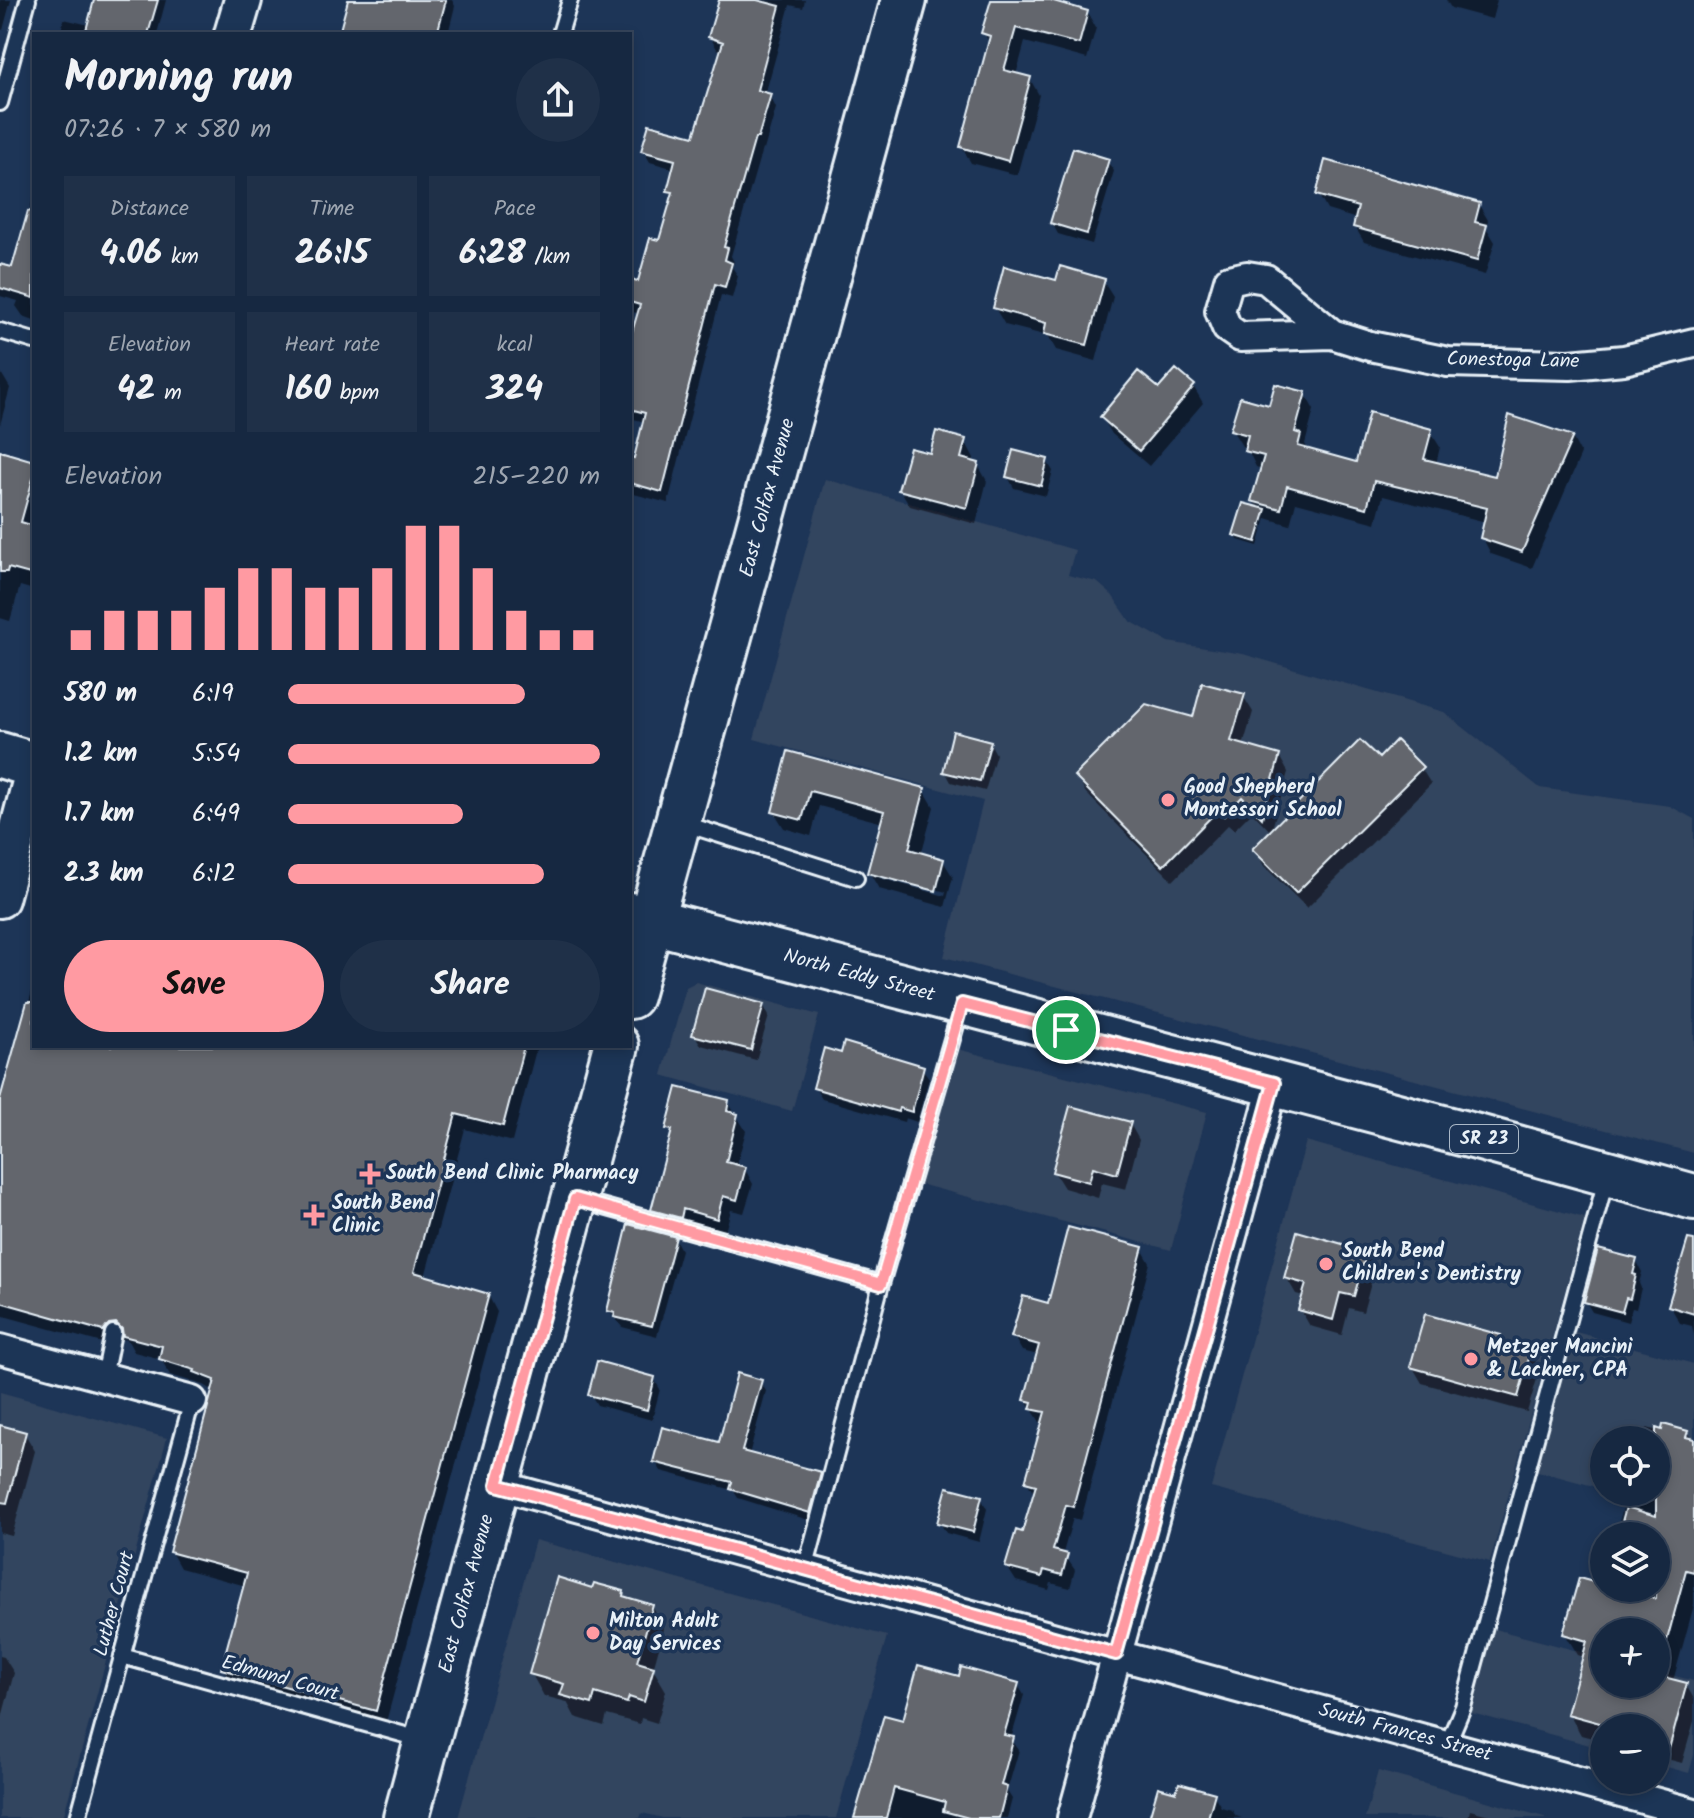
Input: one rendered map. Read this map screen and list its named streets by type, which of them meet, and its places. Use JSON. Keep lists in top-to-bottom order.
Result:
{
  "streets": {
    "main road": ["East Colfax Avenue", "North Eddy Street", "SR 23"],
    "street": ["Conestoga Lane", "South Frances Street"],
    "lane": ["Luther Court", "Edmund Court"]
  },
  "crossings": [
    ["East Colfax Avenue", "North Eddy Street"],
    ["East Colfax Avenue", "Edmund Court"],
    ["East Colfax Avenue", "South Frances Street"],
    ["North Eddy Street", "SR 23"],
    ["Luther Court", "Edmund Court"]
  ],
  "places": {
    "other": [
      "Good Shepherd Montessori School",
      "South Bend Children's Dentistry",
      "Metzger Mancini & Lackner, CPA",
      "Milton Adult Day Services"
    ],
    "health": ["South Bend Clinic Pharmacy", "South Bend Clinic"]
  },
  "page": {
    "heading": ["Morning run", "07:26 · 7 × 580 m"],
    "stats": [
      ["Distance", "4.06 km"],
      ["Time", "26:15"],
      ["Pace", "6:28 /km"],
      ["Elevation", "42 m"],
      ["Heart rate", "160 bpm"],
      ["kcal", "324"]
    ],
    "chart": ["Elevation", "215–220 m"],
    "list": [
      {
        "name": "580 m",
        "note": "6:19"
      },
      {
        "name": "1.2 km",
        "note": "5:54"
      },
      {
        "name": "1.7 km",
        "note": "6:49"
      },
      {
        "name": "2.3 km",
        "note": "6:12"
      }
    ],
    "buttons": ["Save", "Share"],
    "map_buttons": ["+", "−"]
  }
}
